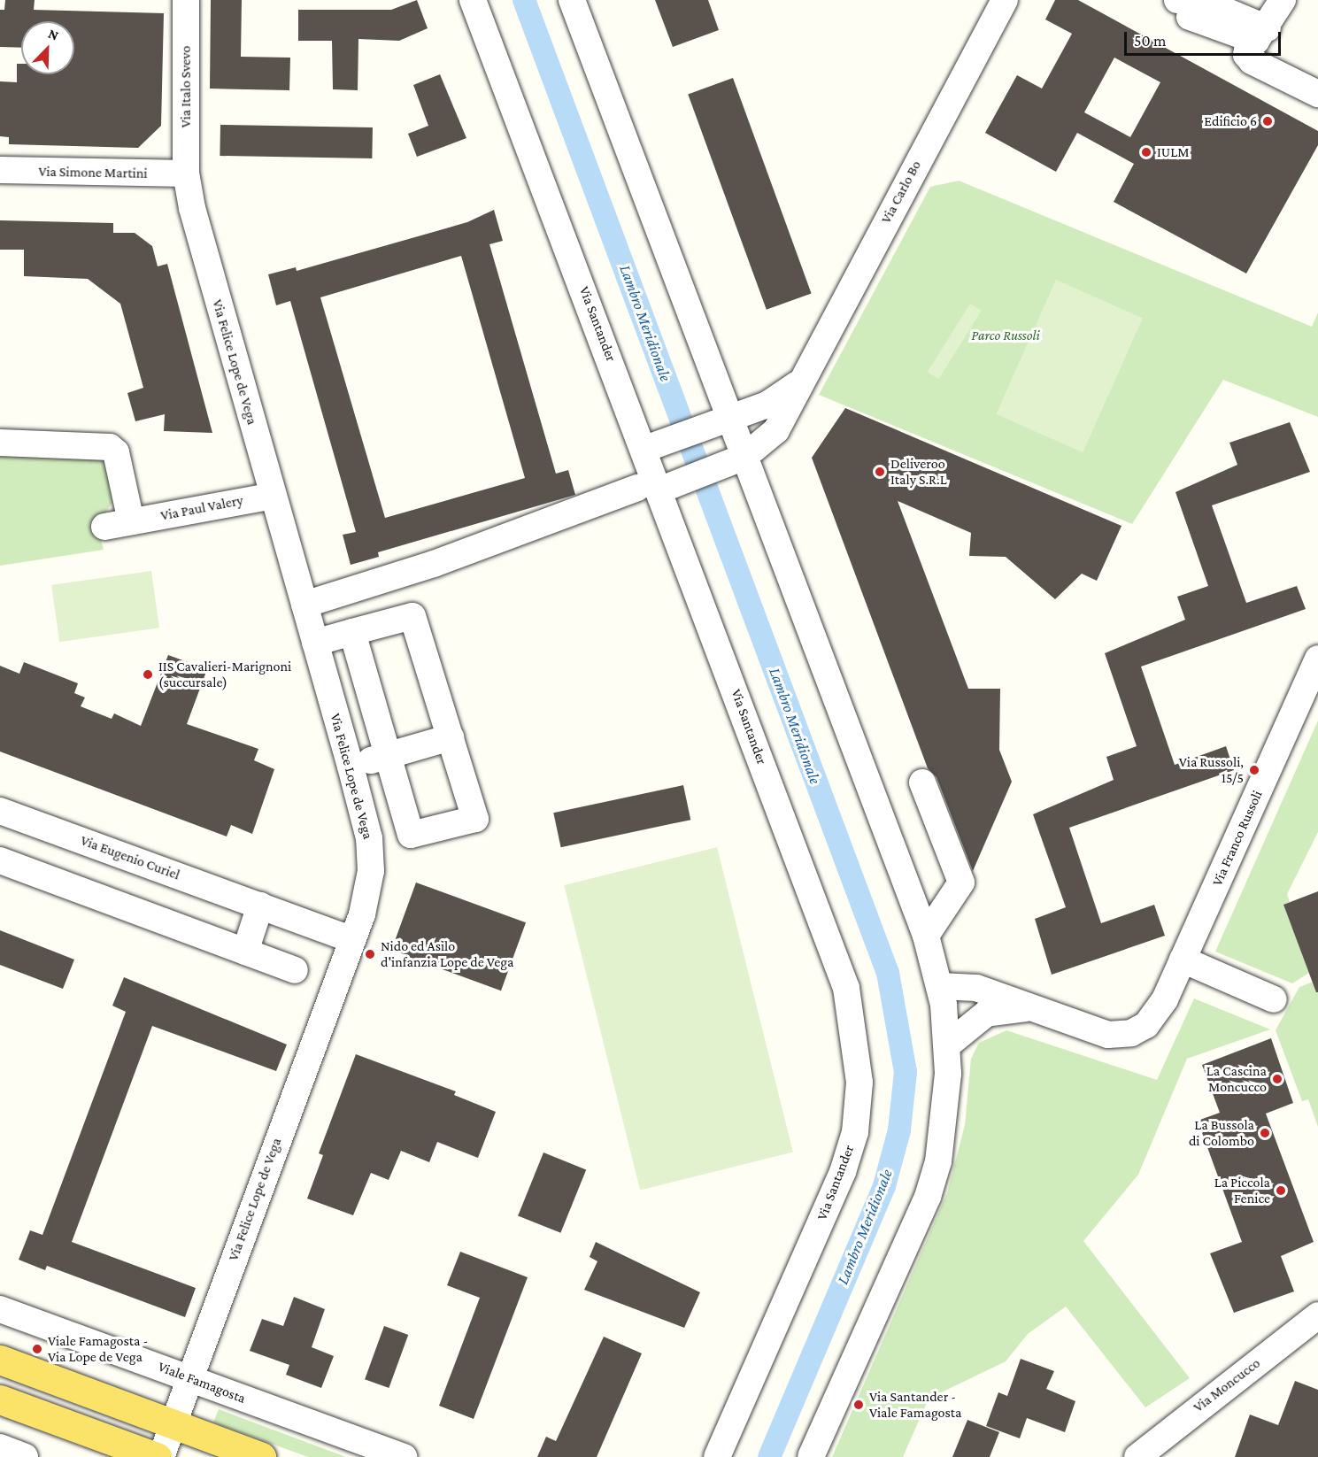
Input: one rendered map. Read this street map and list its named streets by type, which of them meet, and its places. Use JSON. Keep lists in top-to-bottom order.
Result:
{
  "streets": {
    "street": [
      "Via Italo Svevo",
      "Via Simone Martini",
      "Via Carlo Bo",
      "Via Santander",
      "Via Felice Lope de Vega",
      "Via Paul Valery",
      "Via Franco Russoli",
      "Via Eugenio Curiel",
      "Viale Famagosta",
      "Via Moncucco"
    ]
  },
  "crossings": [
    ["Via Italo Svevo", "Via Simone Martini"],
    ["Via Italo Svevo", "Via Felice Lope de Vega"],
    ["Via Simone Martini", "Via Felice Lope de Vega"],
    ["Via Carlo Bo", "Via Santander"],
    ["Via Carlo Bo", "Via Felice Lope de Vega"],
    ["Via Felice Lope de Vega", "Via Paul Valery"],
    ["Via Felice Lope de Vega", "Via Eugenio Curiel"],
    ["Via Felice Lope de Vega", "Viale Famagosta"]
  ],
  "water": ["Lambro Meridionale"],
  "parks": ["Parco Russoli"],
  "places": [
    "Edificio 6",
    "IULM",
    "Deliveroo Italy S.R.L",
    "IIS Cavalieri-Marignoni (succursale)",
    "Via Russoli, 15/5",
    "Nido ed Asilo d'infanzia Lope de Vega",
    "La Cascina Moncucco",
    "La Bussola di Colombo",
    "La Piccola Fenice",
    "Viale Famagosta - Via Lope de Vega",
    "Via Santander - Viale Famagosta"
  ],
  "scale_bar": "50 m",
  "north": "top right"
}
